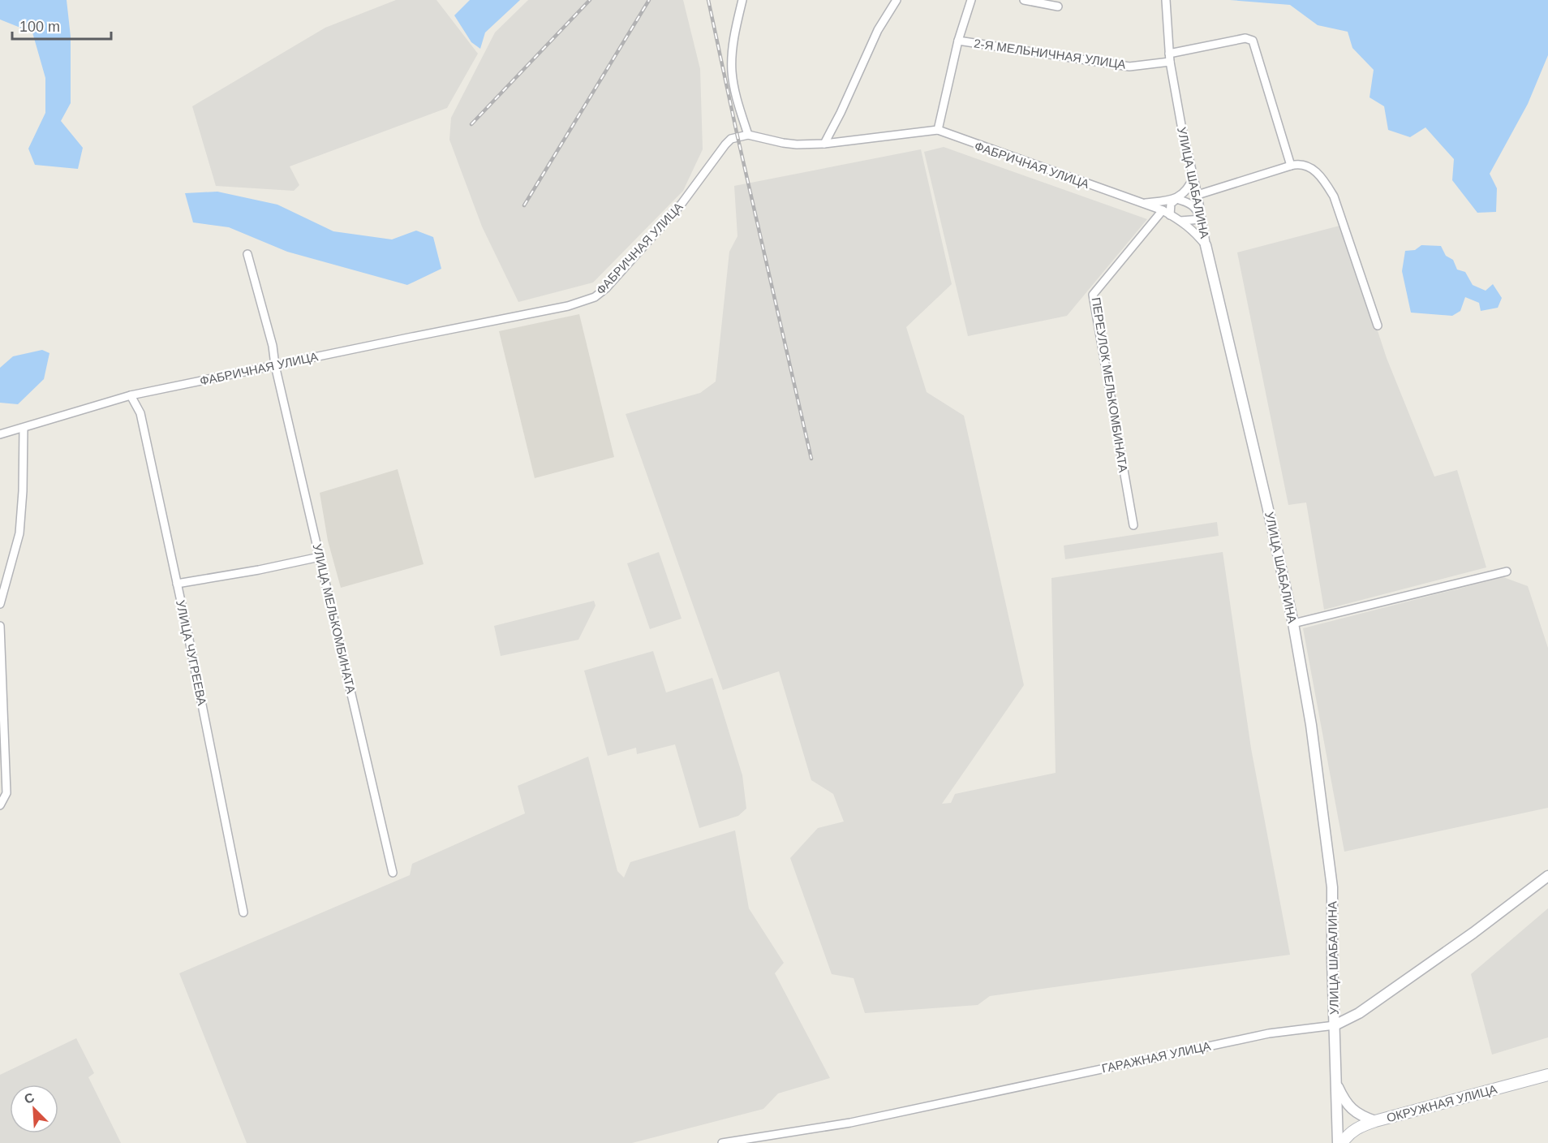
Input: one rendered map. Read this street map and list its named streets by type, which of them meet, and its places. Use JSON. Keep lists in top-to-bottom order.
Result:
{
  "streets": {
    "main road": ["ОКРУЖНАЯ УЛИЦА"],
    "street": [
      "2-Я МЕЛЬНИЧНАЯ УЛИЦА",
      "ФАБРИЧНАЯ УЛИЦА",
      "УЛИЦА ШАБАЛИНА",
      "ПЕРЕУЛОК МЕЛЬКОМБИНАТА",
      "УЛИЦА МЕЛЬКОМБИНАТА",
      "УЛИЦА ЧУГРЕЕВА",
      "ГАРАЖНАЯ УЛИЦА"
    ]
  },
  "crossings": [
    ["2-Я МЕЛЬНИЧНАЯ УЛИЦА", "УЛИЦА ШАБАЛИНА"],
    ["ФАБРИЧНАЯ УЛИЦА", "УЛИЦА ШАБАЛИНА"],
    ["ФАБРИЧНАЯ УЛИЦА", "ПЕРЕУЛОК МЕЛЬКОМБИНАТА"],
    ["ФАБРИЧНАЯ УЛИЦА", "УЛИЦА МЕЛЬКОМБИНАТА"],
    ["ФАБРИЧНАЯ УЛИЦА", "УЛИЦА ЧУГРЕЕВА"],
    ["УЛИЦА ШАБАЛИНА", "ГАРАЖНАЯ УЛИЦА"]
  ],
  "scale_bar": "100 m",
  "north": "top left"
}
